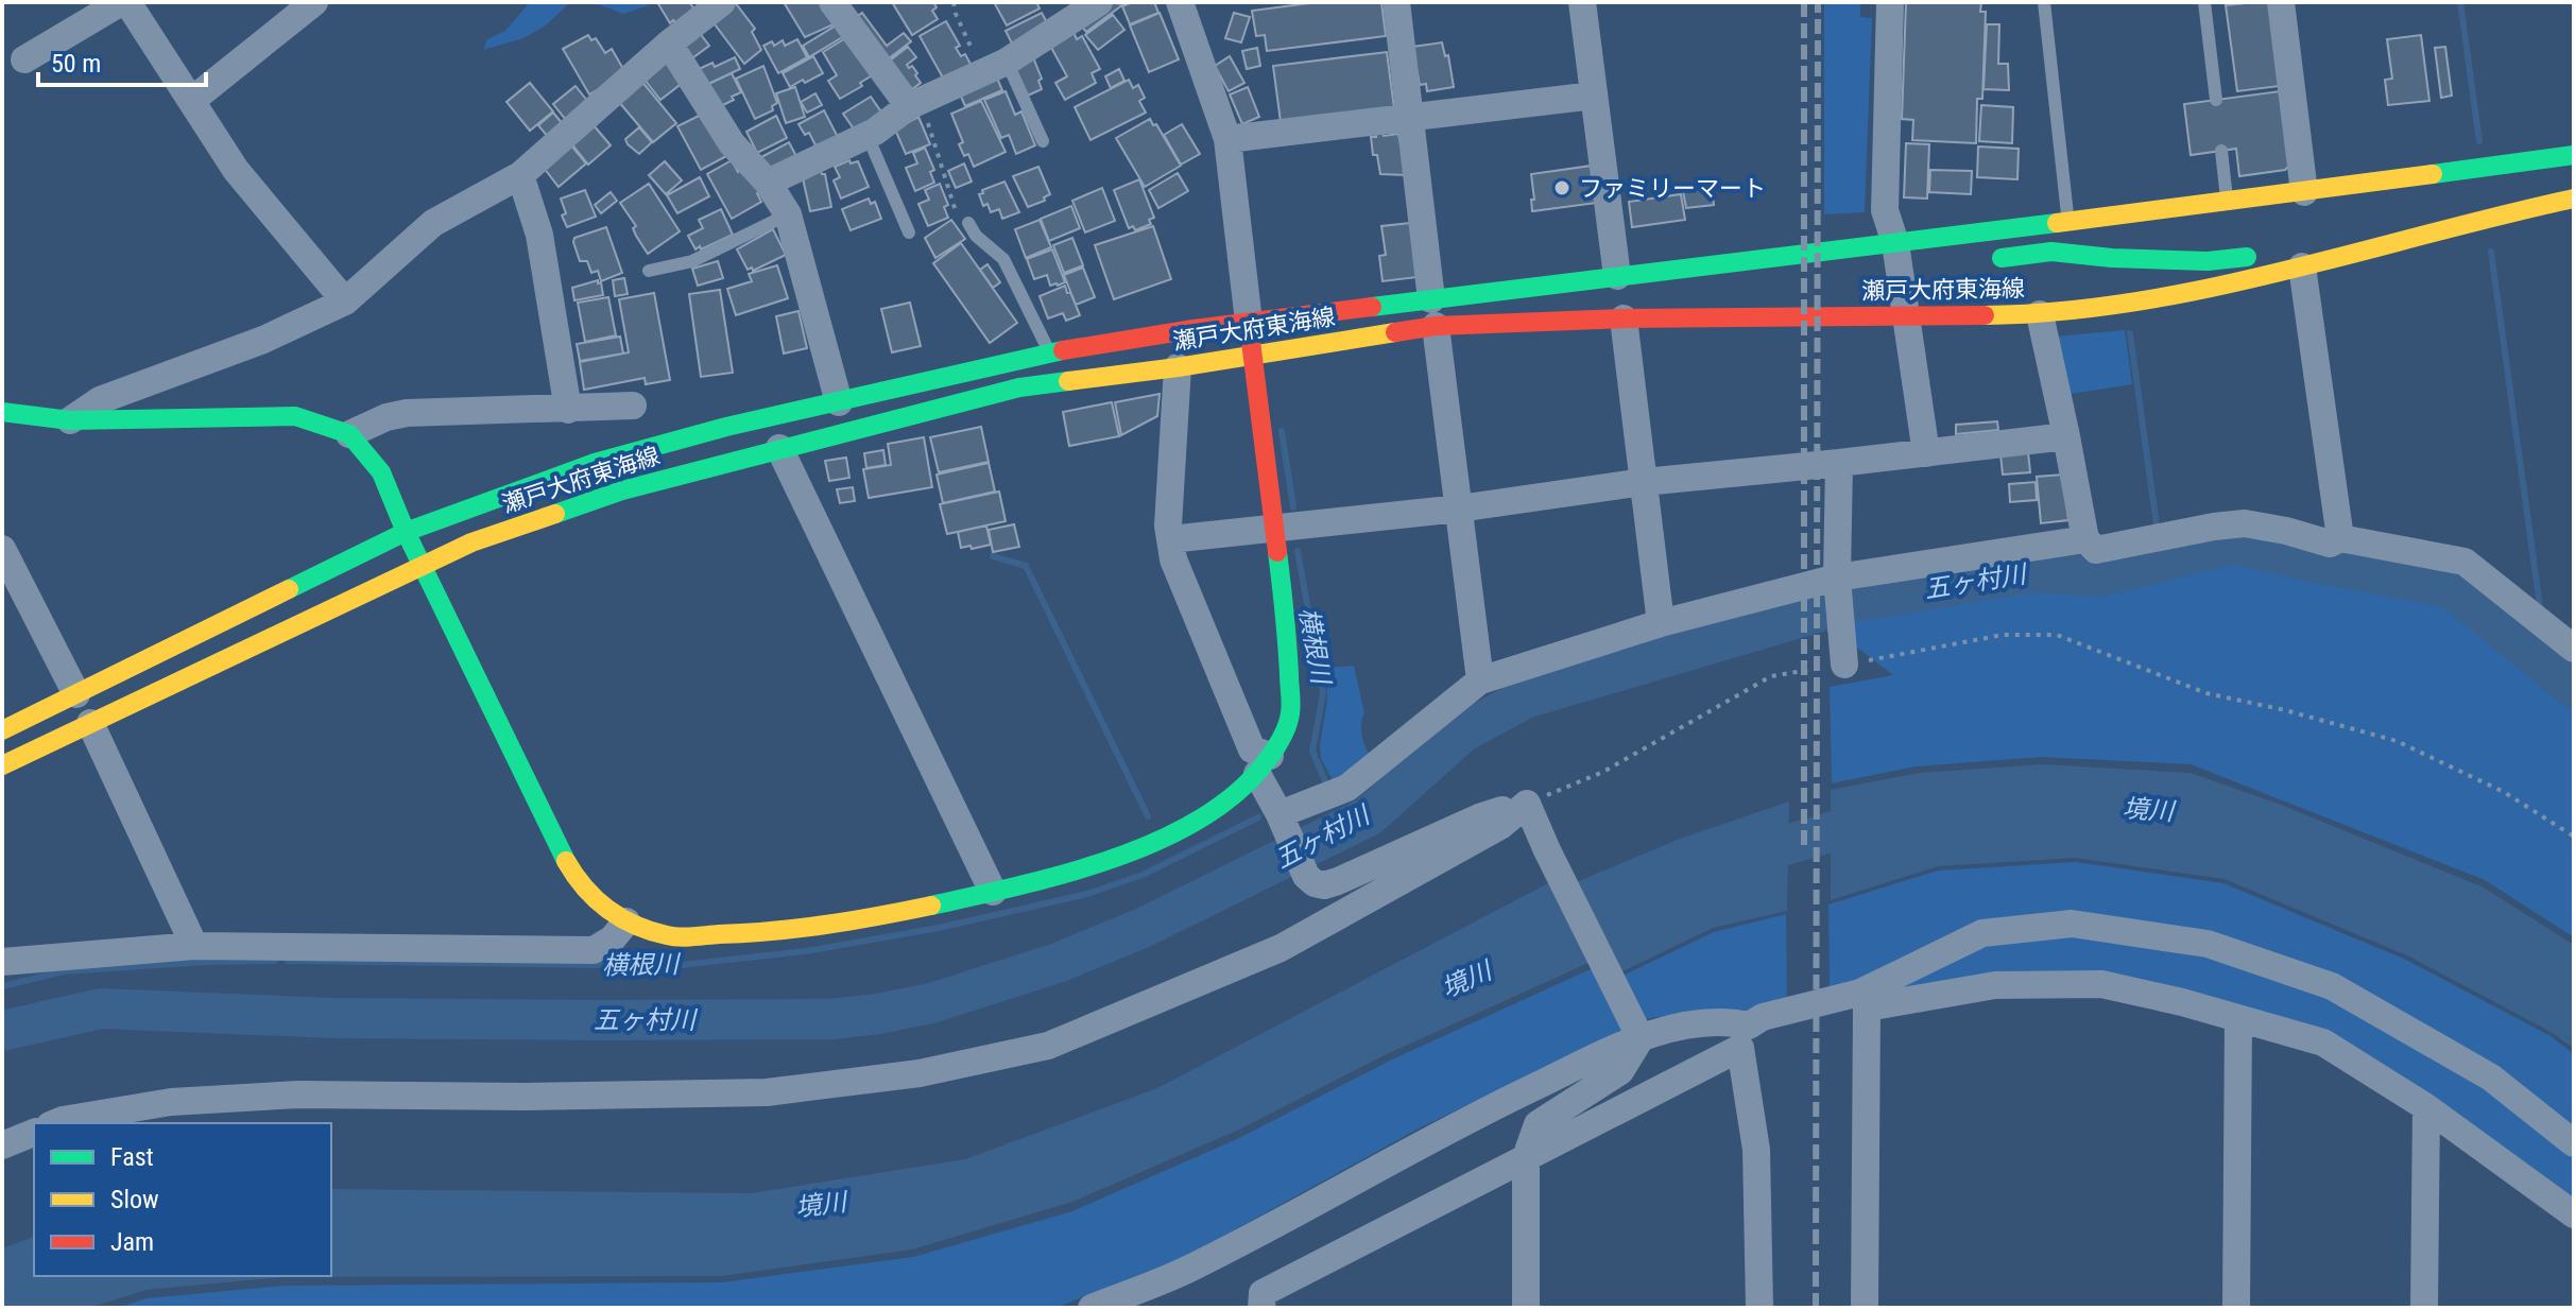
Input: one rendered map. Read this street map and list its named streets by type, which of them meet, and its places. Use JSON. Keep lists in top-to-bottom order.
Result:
{
  "streets": {
    "main road": ["瀬戸大府東海線"]
  },
  "water": ["五ヶ村川", "横根川", "境川"],
  "places": ["ファミリーマート"],
  "legend": ["Fast", "Slow", "Jam"],
  "scale_bar": "50 m"
}
